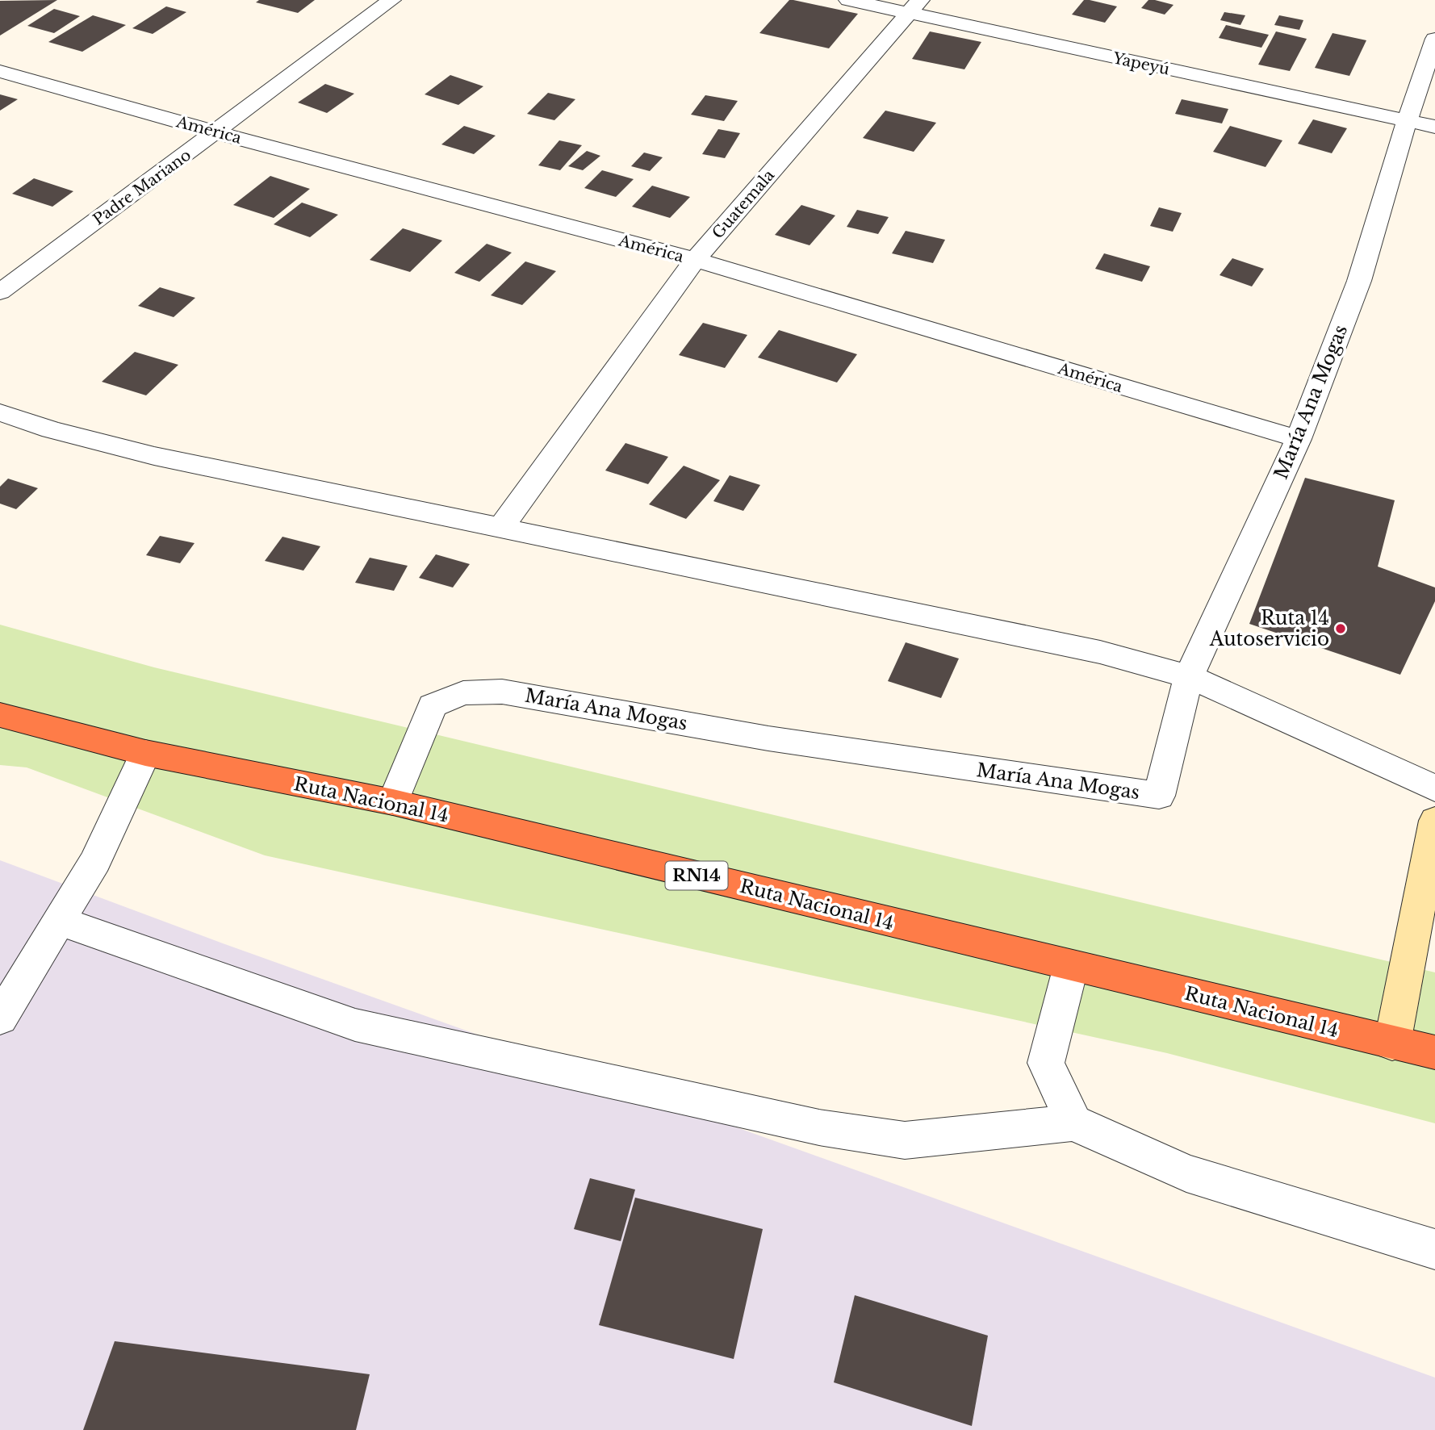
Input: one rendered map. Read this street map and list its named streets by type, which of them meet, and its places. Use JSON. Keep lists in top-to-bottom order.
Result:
{
  "streets": {
    "highway": ["Ruta Nacional 14", "RN14"],
    "street": [
      "Yapeyú",
      "América",
      "Padre Mariano",
      "Guatemala",
      "María Ana Mogas"
    ]
  },
  "crossings": [
    ["Yapeyú", "Guatemala"],
    ["Yapeyú", "María Ana Mogas"],
    ["América", "Padre Mariano"],
    ["América", "Guatemala"],
    ["América", "María Ana Mogas"],
    ["María Ana Mogas", "Ruta Nacional 14"]
  ],
  "places": ["Ruta 14 Autoservicio"]
}
